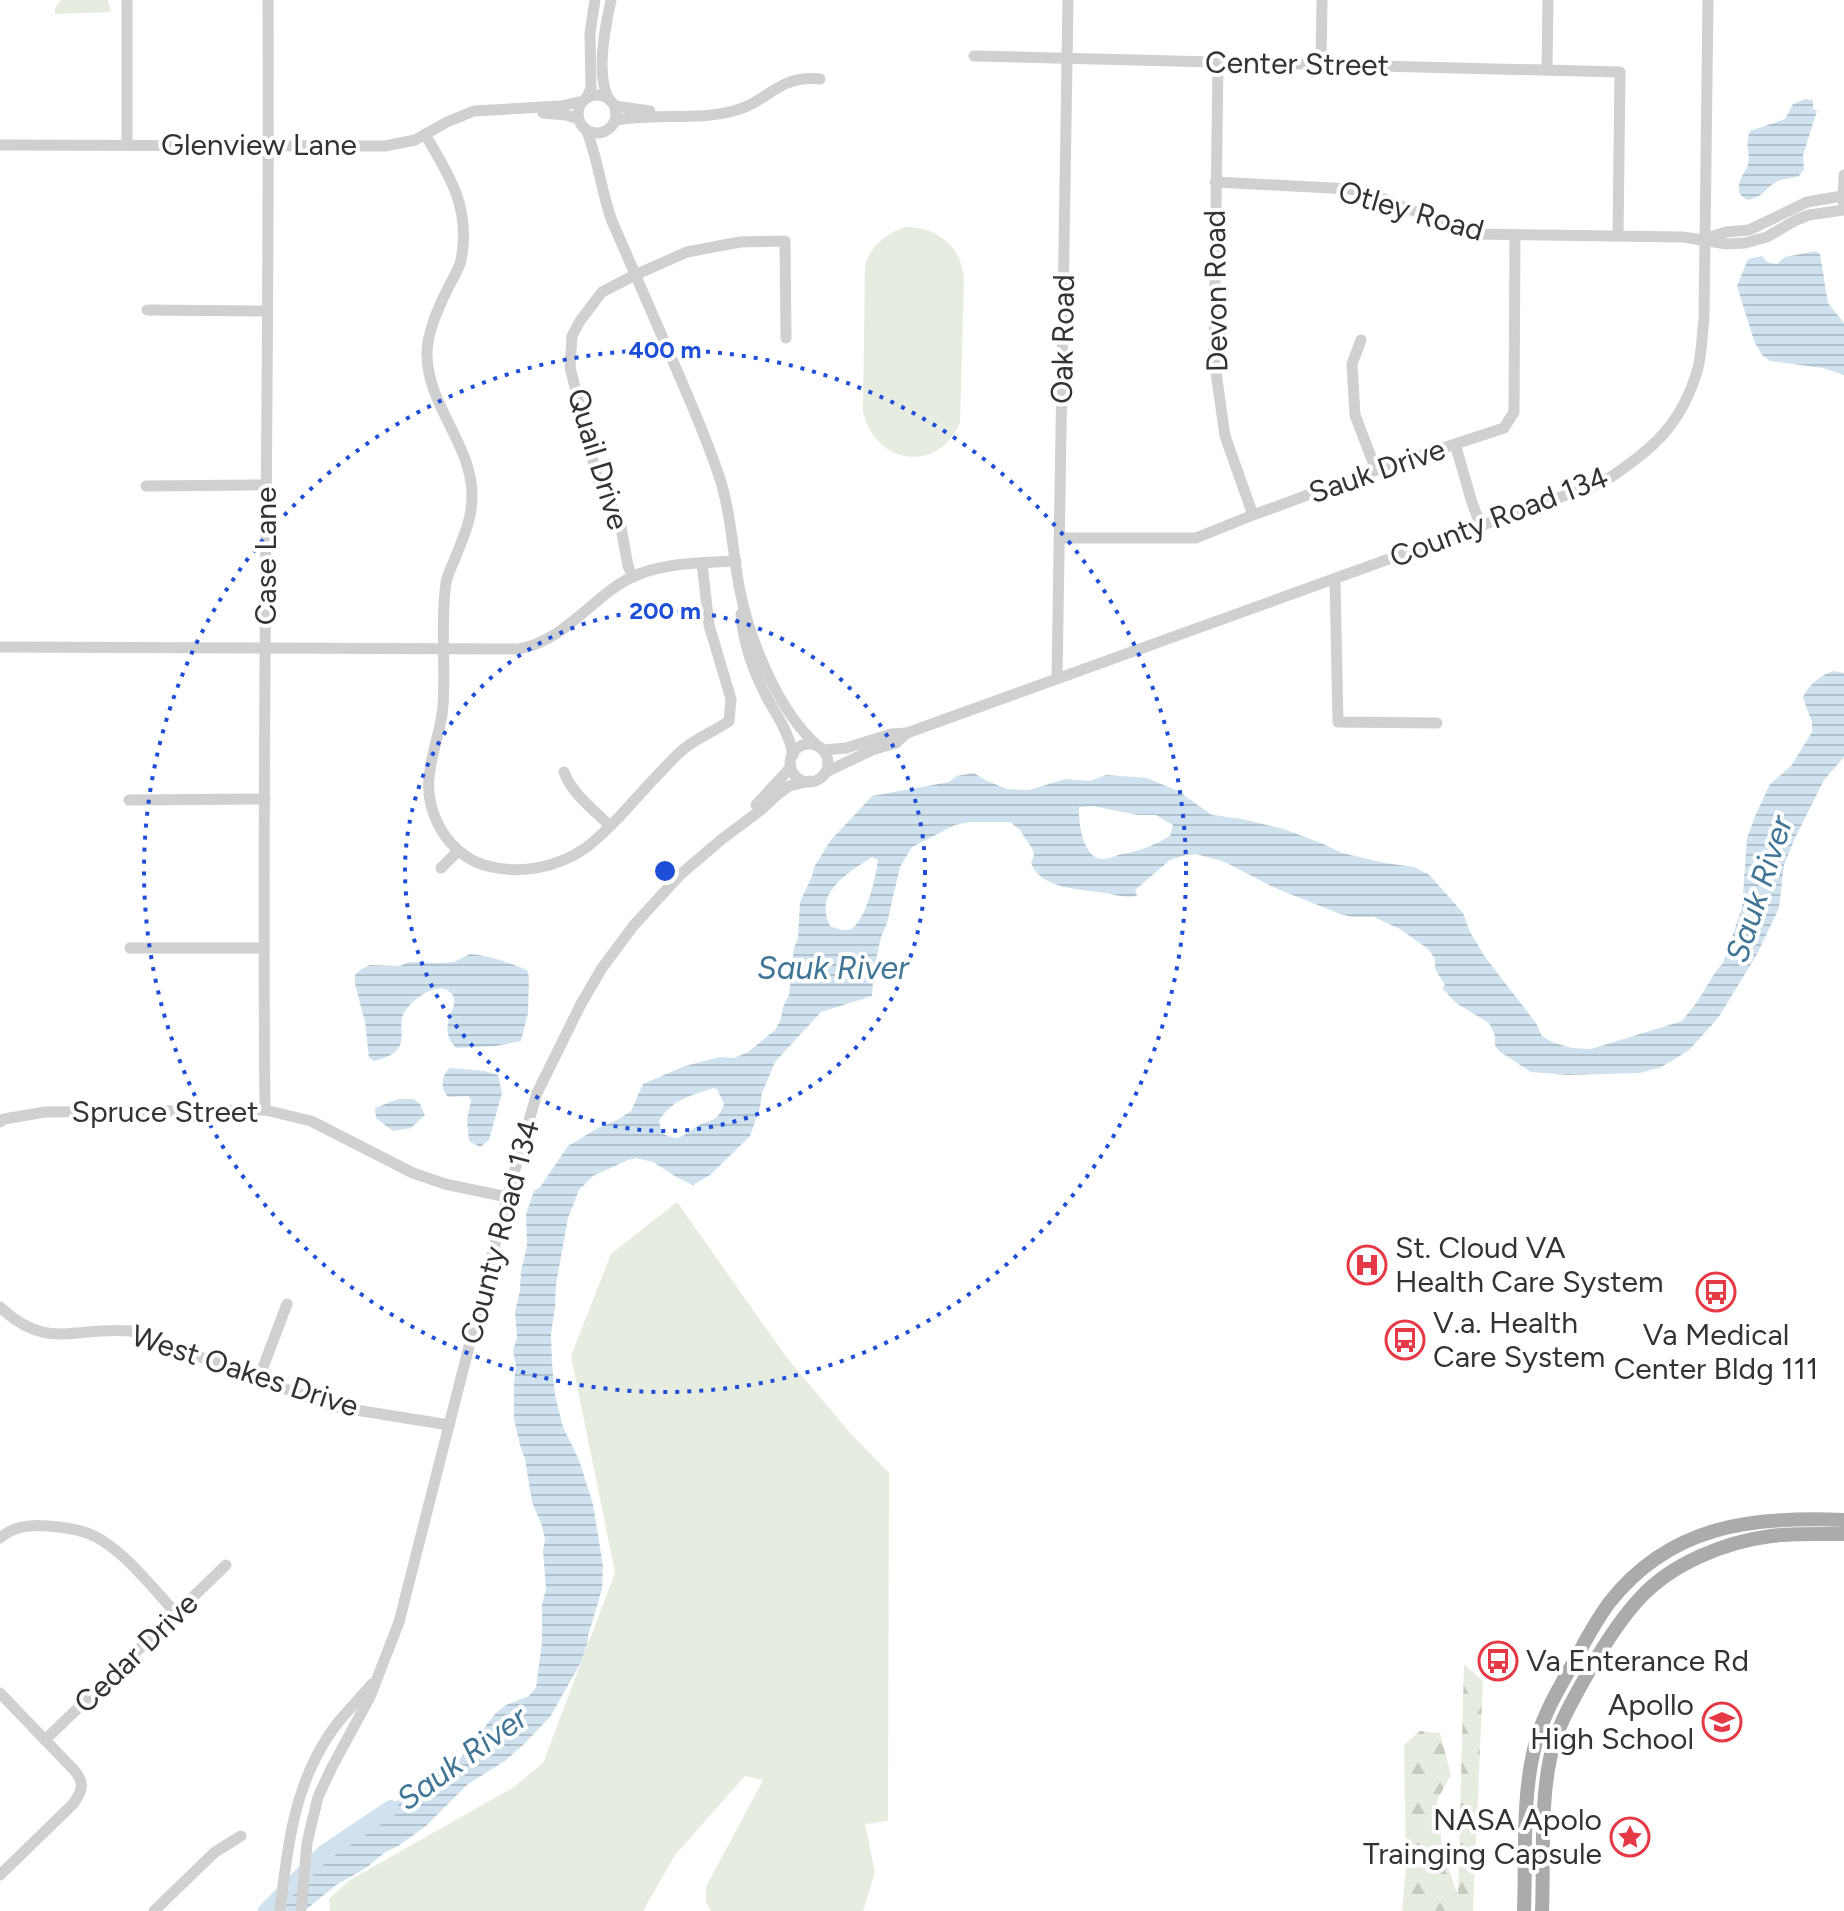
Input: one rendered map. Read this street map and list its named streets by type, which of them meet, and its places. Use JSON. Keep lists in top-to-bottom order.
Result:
{
  "streets": {
    "street": [
      "Center Street",
      "Glenview Lane",
      "Otley Road",
      "Devon Road",
      "Oak Road",
      "Quail Drive",
      "Sauk Drive",
      "County Road 134",
      "Case Lane",
      "Spruce Street",
      "West Oakes Drive",
      "Cedar Drive"
    ]
  },
  "crossings": [
    ["Center Street", "Otley Road"],
    ["Center Street", "Devon Road"],
    ["Center Street", "Oak Road"],
    ["Glenview Lane", "Case Lane"],
    ["Otley Road", "Devon Road"],
    ["Otley Road", "Sauk Drive"],
    ["Otley Road", "County Road 134"],
    ["Devon Road", "Sauk Drive"],
    ["Oak Road", "Sauk Drive"],
    ["Oak Road", "County Road 134"],
    ["County Road 134", "Spruce Street"],
    ["County Road 134", "West Oakes Drive"],
    ["Case Lane", "Spruce Street"]
  ],
  "water": ["Sauk River"],
  "places": {
    "hospital": ["St. Cloud VA Health Care System"],
    "bus stop": ["Va Medical Center Bldg 111", "V.a. Health Care System", "Va Enterance Rd"],
    "school or university": ["Apollo High School"],
    "place": ["NASA Apolo Trainging Capsule"]
  },
  "rings": ["400 m", "200 m"]
}
